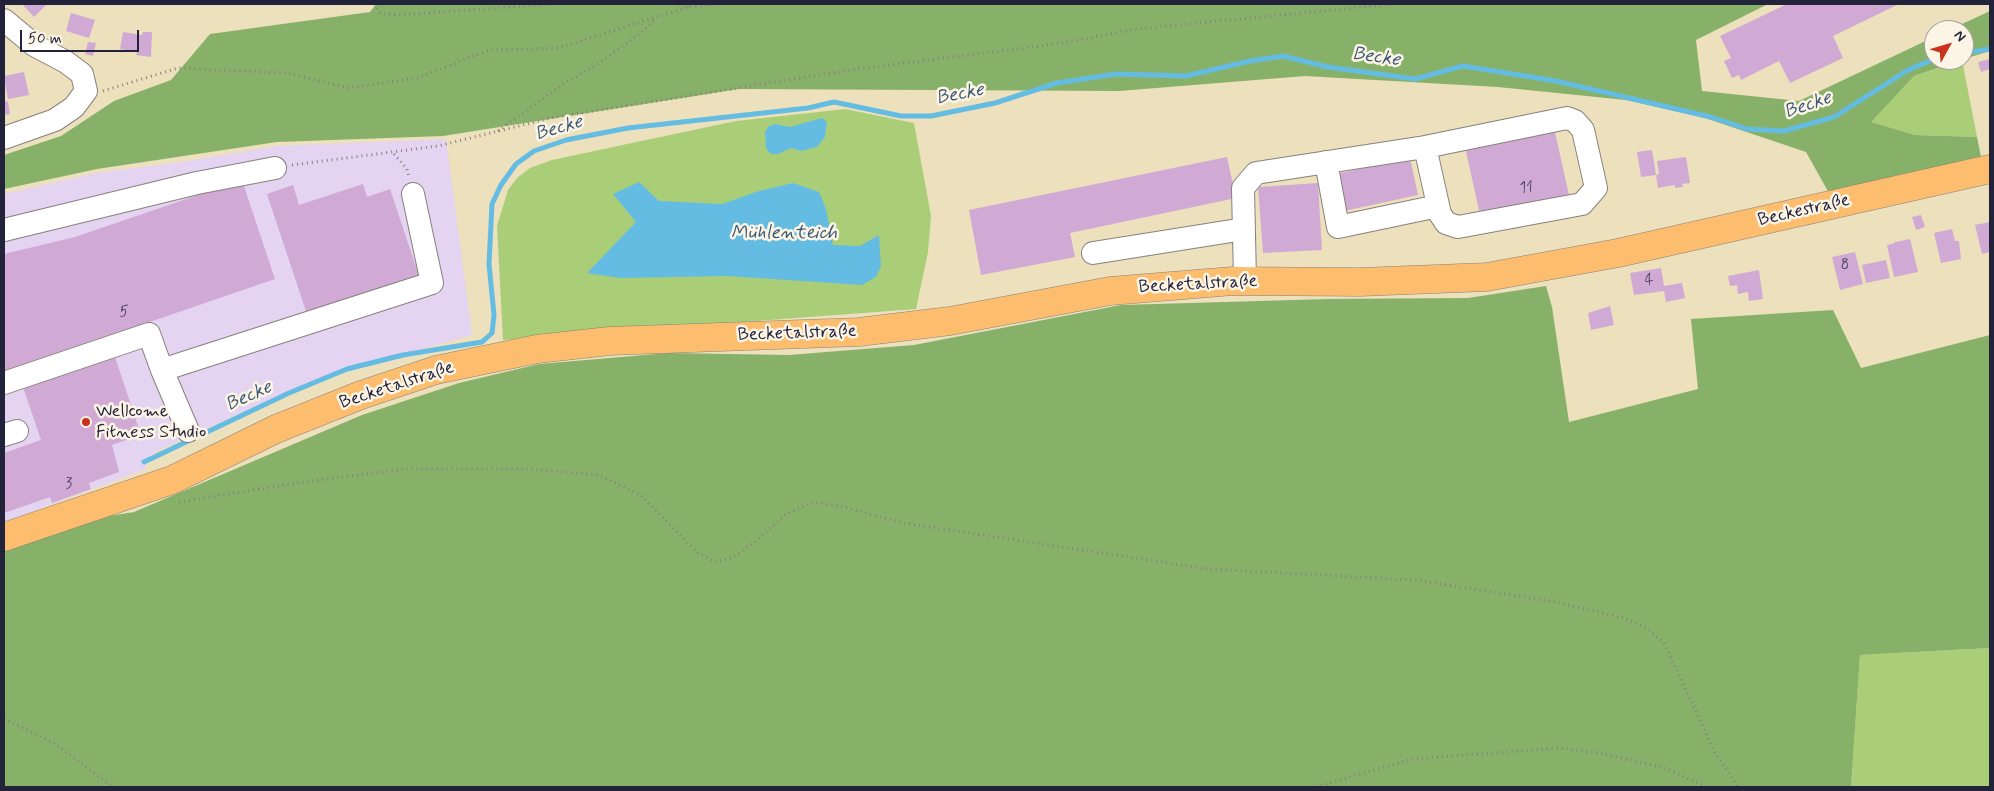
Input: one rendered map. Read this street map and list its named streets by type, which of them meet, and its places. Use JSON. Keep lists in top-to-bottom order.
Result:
{
  "streets": {
    "main road": ["Beckestraße", "Becketalstraße"]
  },
  "crossings": [
    ["Beckestraße", "Becketalstraße"]
  ],
  "water": ["Becke", "Mühlenteich"],
  "places": ["Wellcome Fitness Studio"],
  "house_numbers": [
    "11",
    "8",
    "4",
    "5",
    "3"
  ],
  "scale_bar": "50 m",
  "north": "top right"
}
